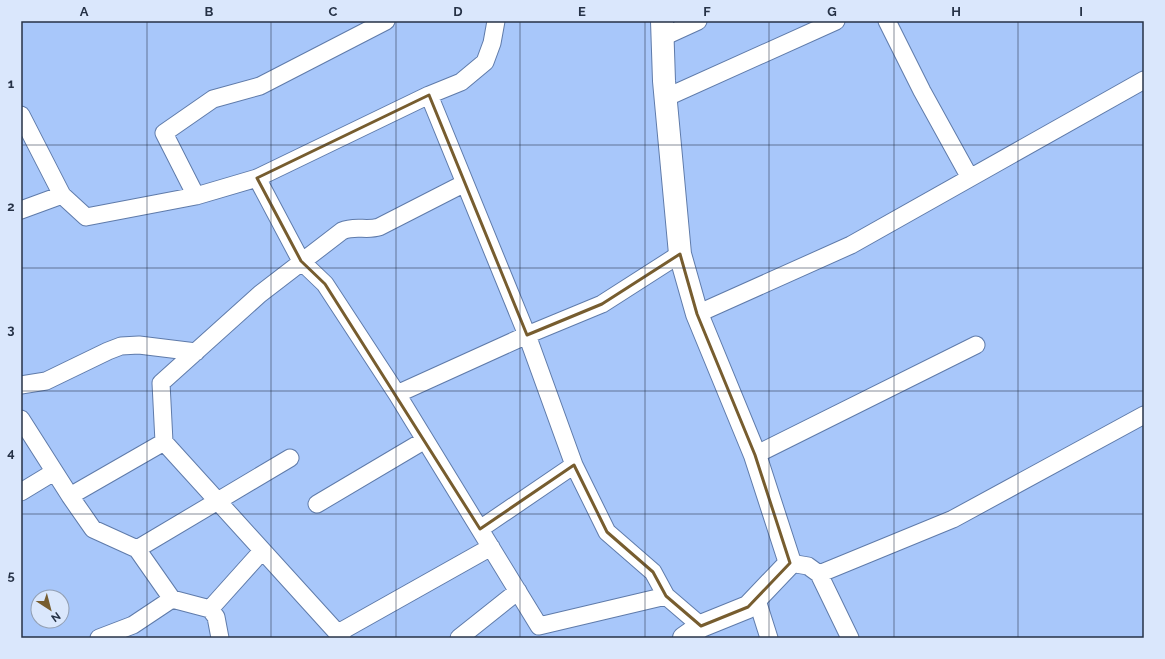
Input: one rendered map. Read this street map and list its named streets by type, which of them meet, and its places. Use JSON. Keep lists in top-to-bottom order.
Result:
{
  "north": "bottom right",
  "grid": {
    "columns": [
      "A",
      "B",
      "C",
      "D",
      "E",
      "F",
      "G",
      "H",
      "I"
    ],
    "rows": [
      "1",
      "2",
      "3",
      "4",
      "5"
    ]
  }
}
